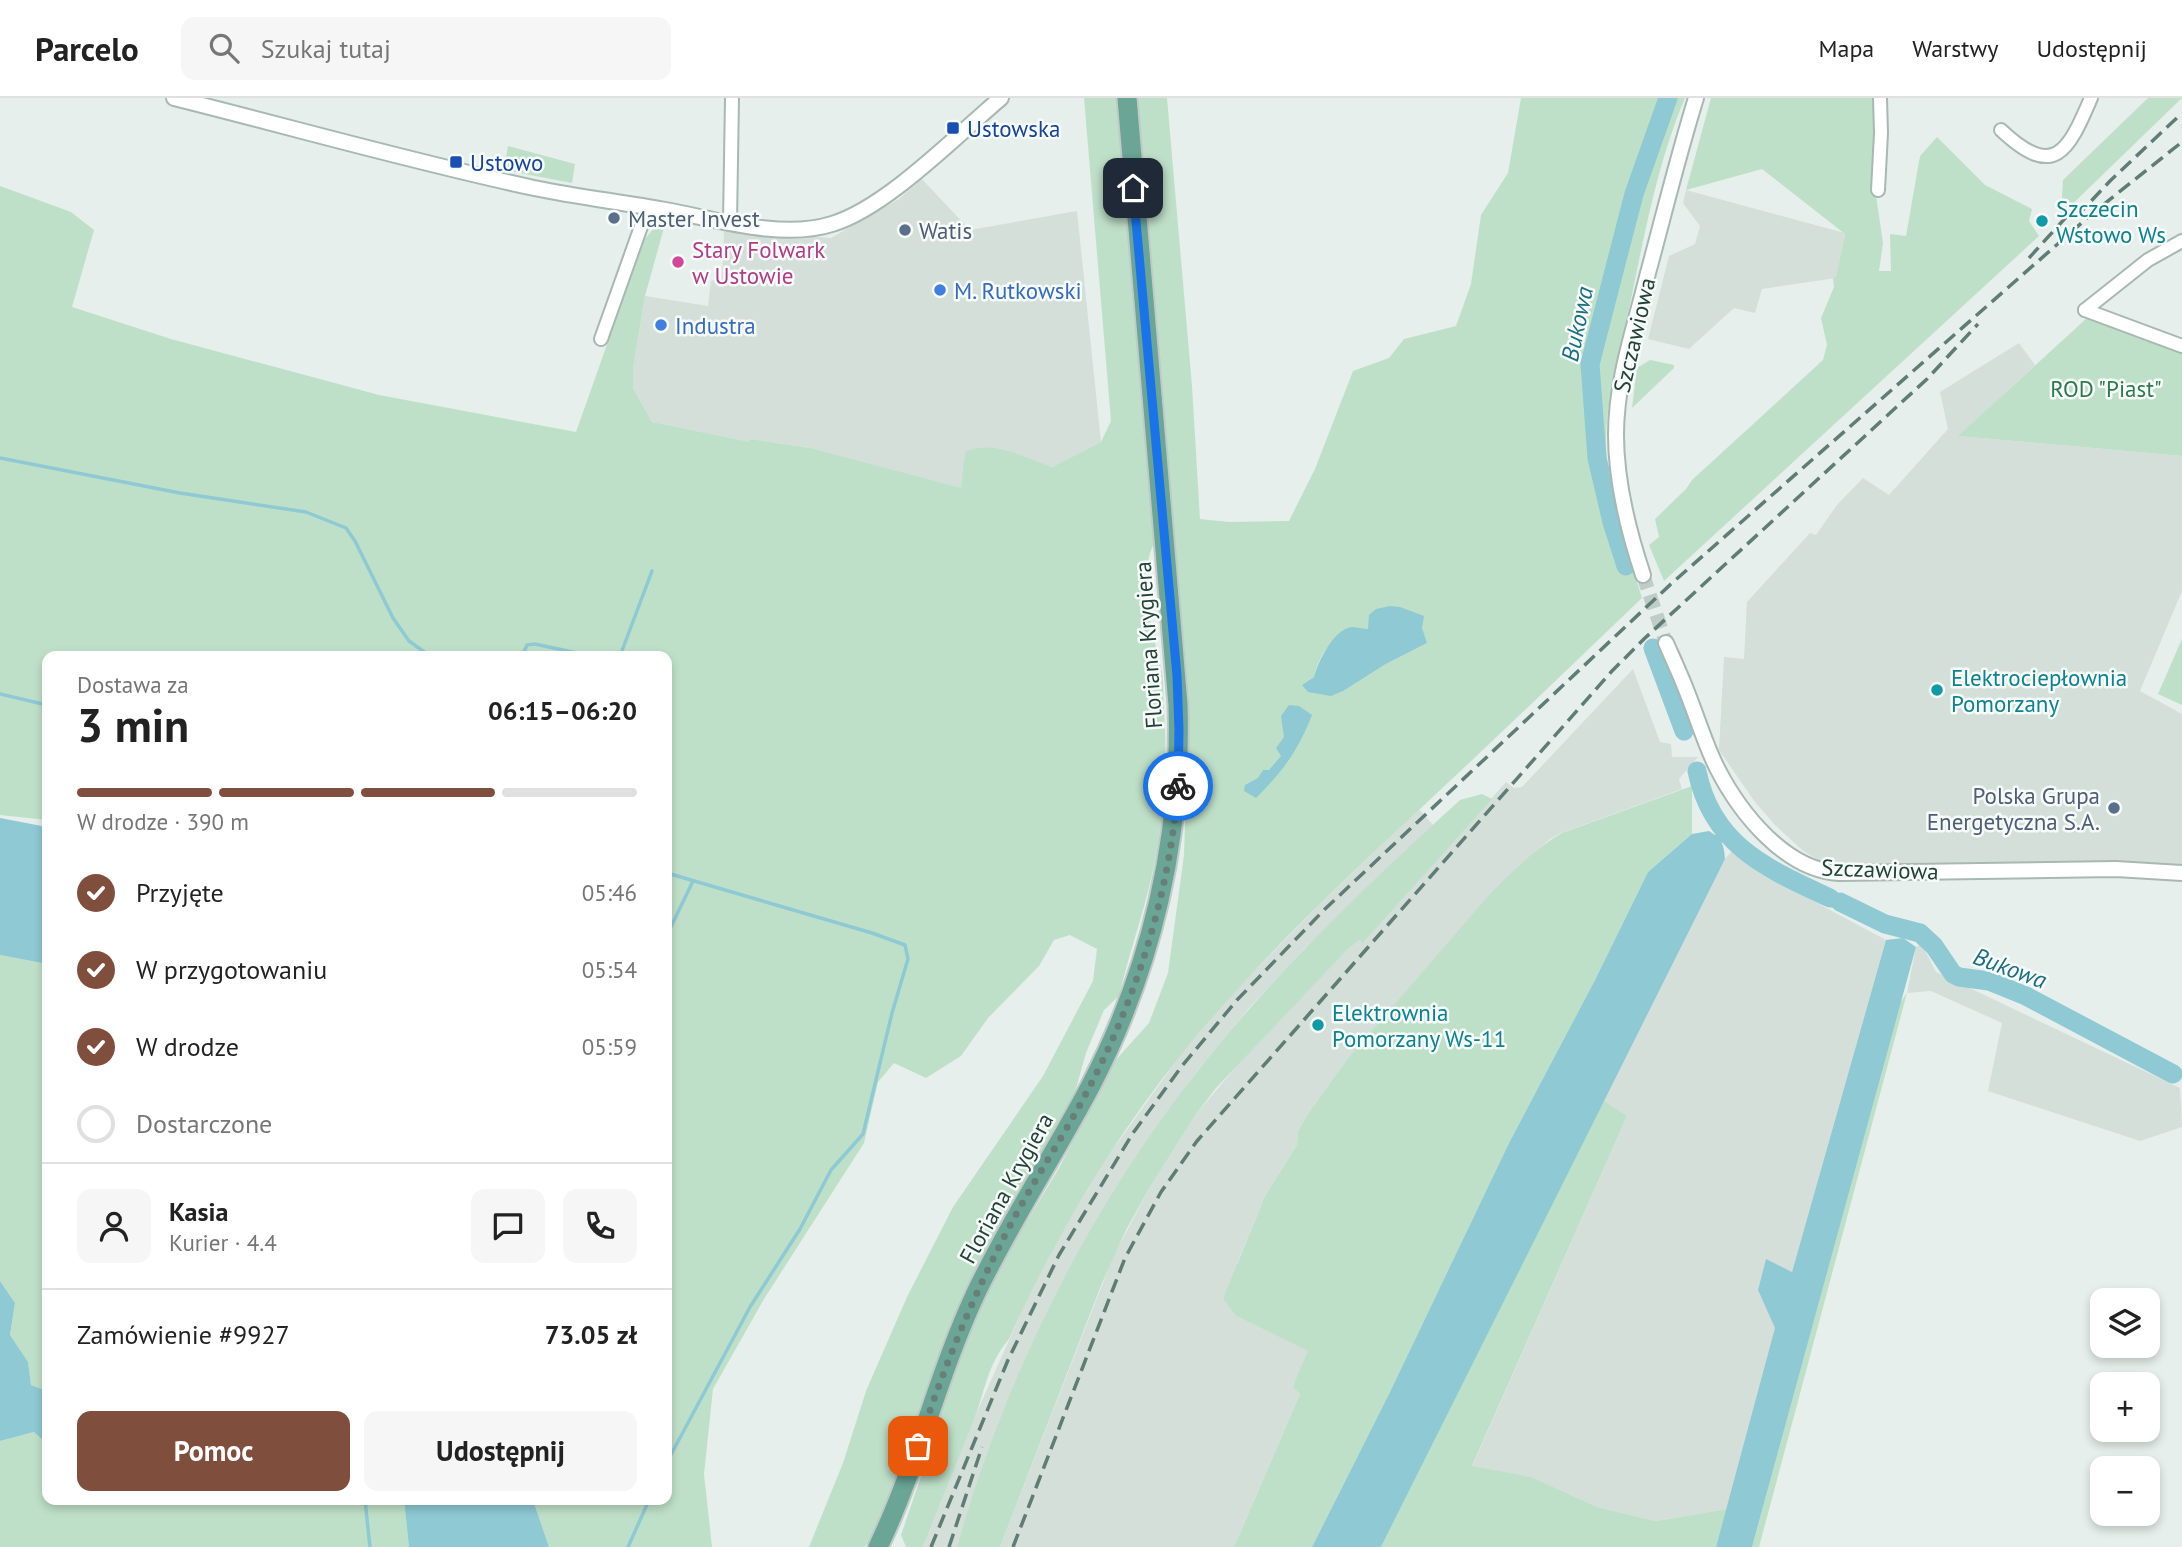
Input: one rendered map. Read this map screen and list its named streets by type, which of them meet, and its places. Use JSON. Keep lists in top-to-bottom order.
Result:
{
  "streets": {
    "main road": ["Floriana Krygiera"],
    "street": ["Szczawiowa"]
  },
  "water": ["Bukowa"],
  "parks": ["ROD \"Piast\""],
  "places": {
    "transit": ["Ustowska", "Ustowo"],
    "other": [
      "Master Invest",
      "Szczecin Wstowo Ws",
      "Watis",
      "Stary Folwark w Ustowie",
      "M. Rutkowski",
      "Industra",
      "Elektrociepłownia Pomorzany",
      "Polska Grupa Energetyczna S.A.",
      "Elektrownia Pomorzany Ws-11"
    ]
  },
  "page": {
    "header": "Parcelo",
    "search": "Szukaj tutaj",
    "nav": ["Mapa", "Warstwy", "Udostępnij"],
    "heading": ["3 min", "Dostawa za", "06:15–06:20"],
    "panel": [
      "Kasia",
      "Kurier · 4.4",
      "Zamówienie #9927",
      "73.05 zł"
    ],
    "bar": "W drodze · 390 m",
    "list": [
      ["Przyjęte", "05:46"],
      ["W przygotowaniu", "05:54"],
      ["W drodze", "05:59"],
      "Dostarczone"
    ],
    "map_buttons": ["+", "−"],
    "buttons": ["Pomoc", "Udostępnij"]
  }
}
